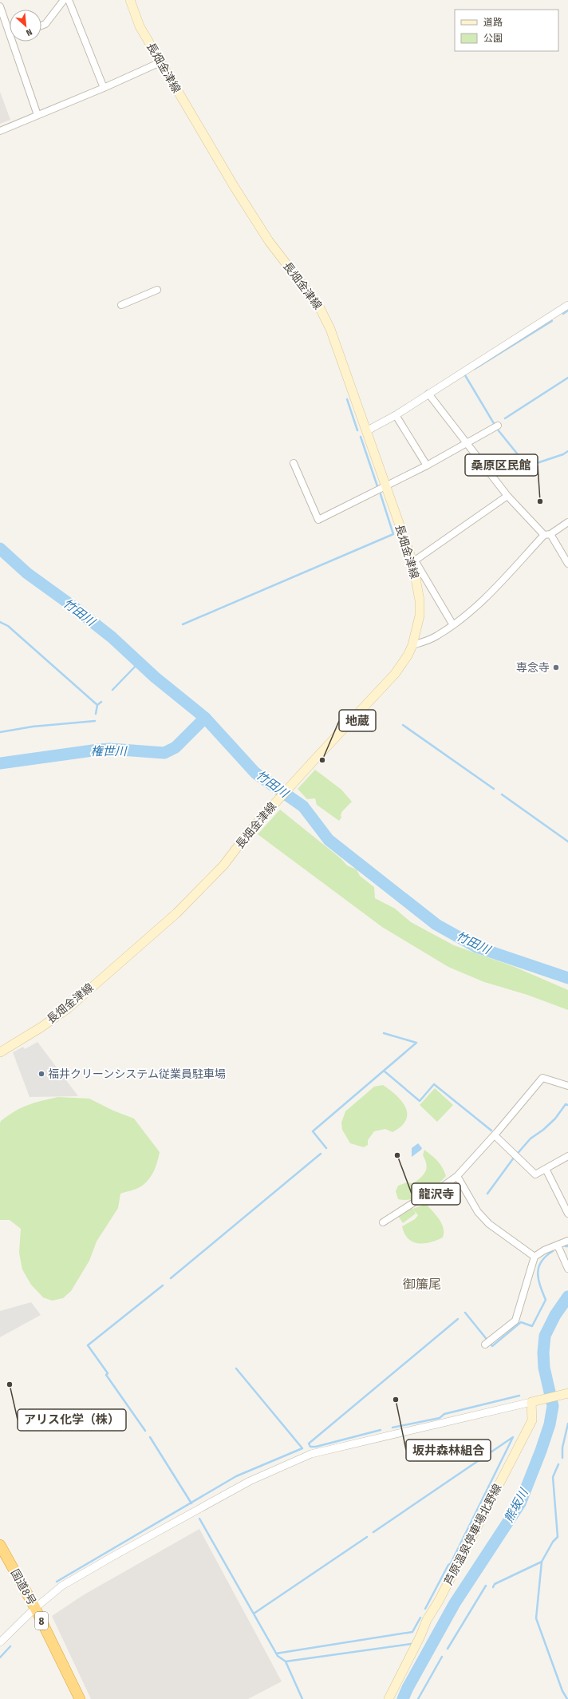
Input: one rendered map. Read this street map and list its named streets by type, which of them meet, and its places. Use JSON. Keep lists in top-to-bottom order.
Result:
{
  "streets": {
    "highway": ["国道8号", "8"],
    "main road": ["長畑金津線", "芦原温泉停車場北野線"]
  },
  "districts": ["御簾尾"],
  "water": ["竹田川", "権世川", "熊坂川"],
  "places": [
    "桑原区民館",
    "専念寺",
    "地蔵",
    "福井クリーンシステム従業員駐車場",
    "龍沢寺",
    "アリス化学（株）",
    "坂井森林組合"
  ],
  "legend": ["道路", "公園"],
  "north": "bottom right"
}
